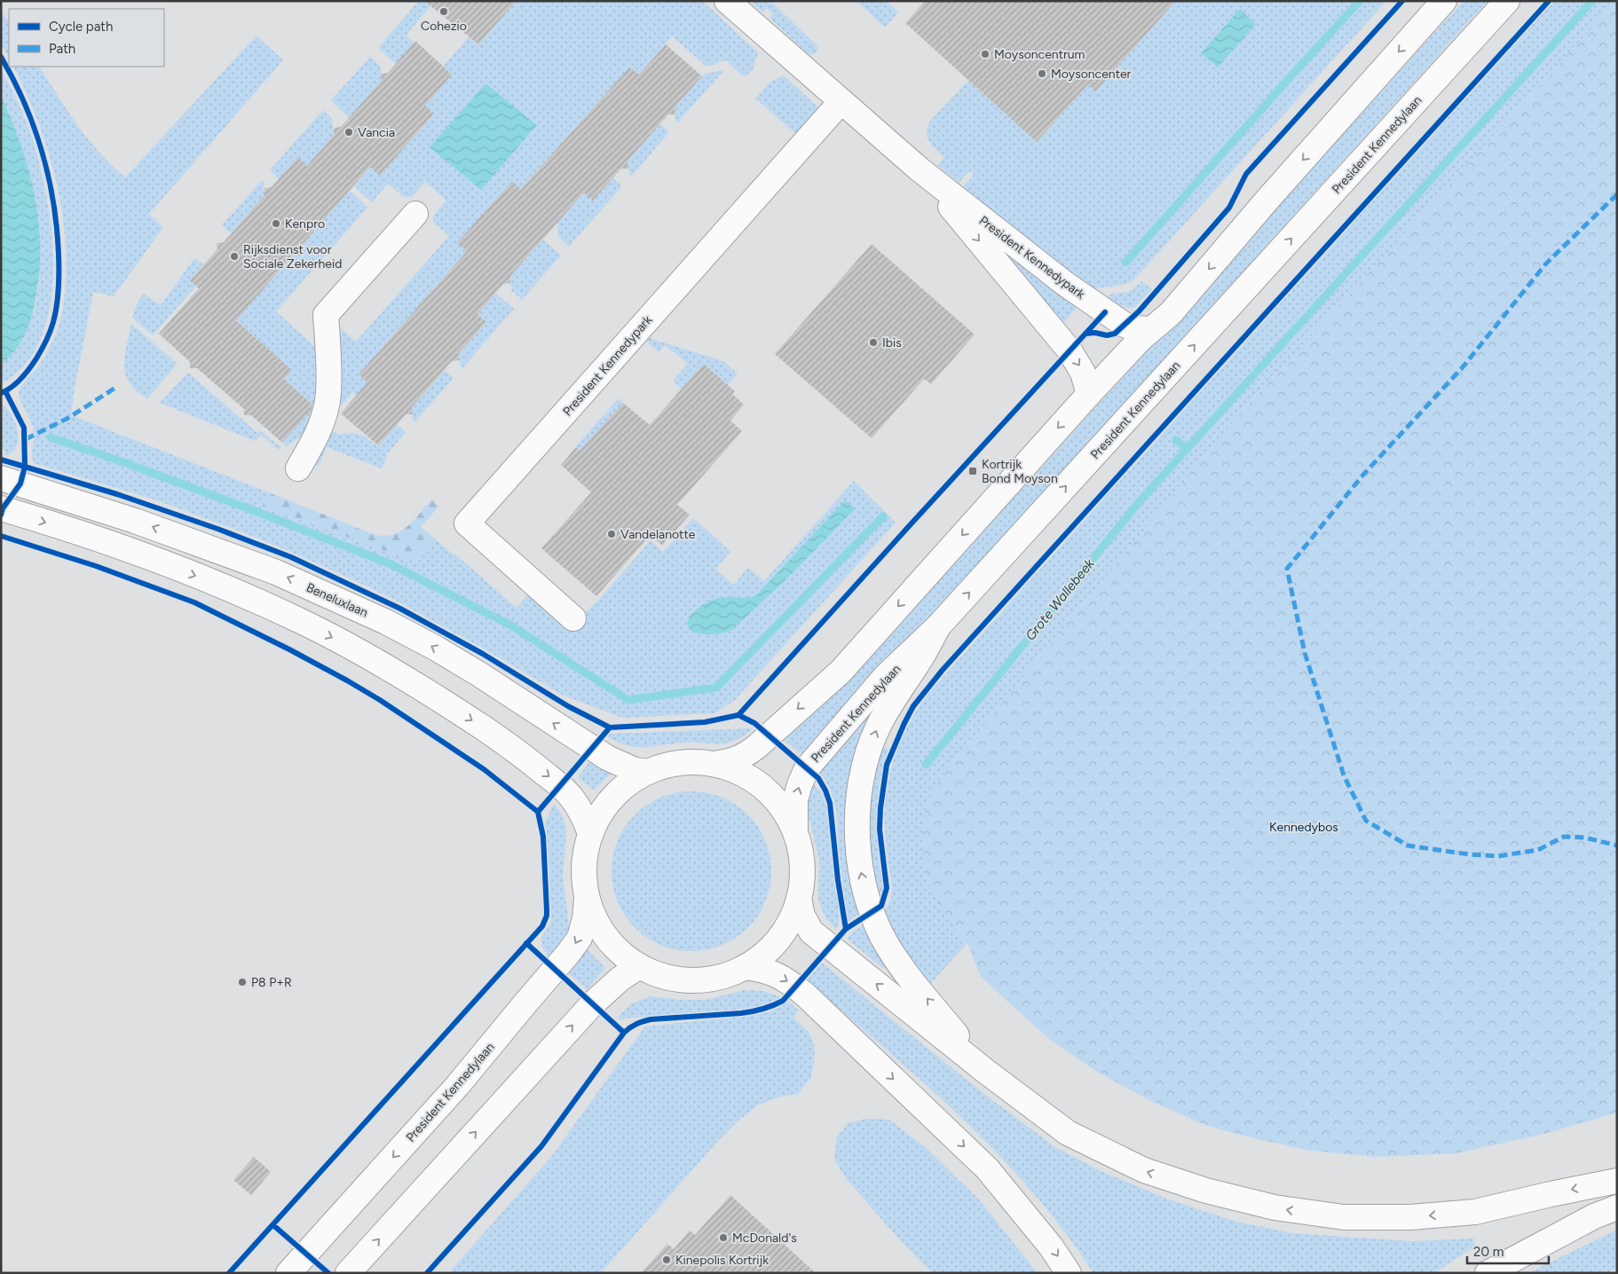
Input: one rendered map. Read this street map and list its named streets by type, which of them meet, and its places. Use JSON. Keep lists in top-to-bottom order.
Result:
{
  "streets": {
    "main road": ["President Kennedylaan", "President Kennedypark", "Beneluxlaan"]
  },
  "water": ["Grote Wallebeek"],
  "parks": ["Kennedybos"],
  "places": {
    "other": [
      "Cohezio",
      "Moysoncentrum",
      "Moysoncenter",
      "Vancia",
      "Kenpro",
      "Rijksdienst voor Sociale Zekerheid",
      "Ibis",
      "Vandelanotte",
      "P8 P+R",
      "McDonald's",
      "Kinepolis Kortrijk"
    ],
    "transit": ["Kortrijk Bond Moyson"]
  },
  "legend": ["Cycle path", "Path"],
  "scale_bar": "20 m"
}
